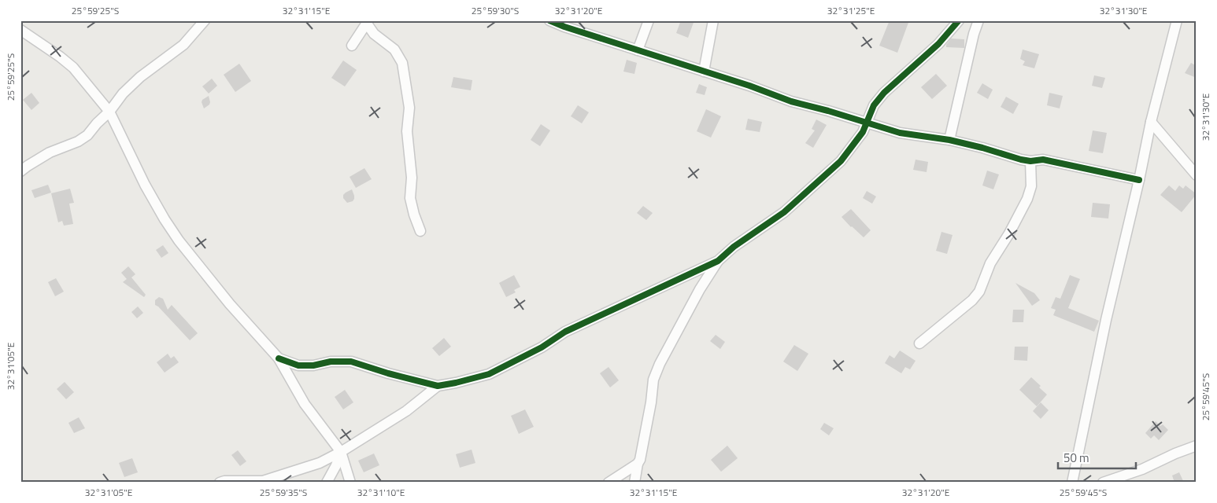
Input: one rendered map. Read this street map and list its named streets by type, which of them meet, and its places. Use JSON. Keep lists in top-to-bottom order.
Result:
{
  "scale_bar": "50 m",
  "coordinates": [
    "25°59'25\"S",
    "32°31'15\"E",
    "25°59'30\"S",
    "32°31'20\"E",
    "32°31'25\"E",
    "32°31'30\"E",
    "32°31'05\"E",
    "25°59'45\"S",
    "25°59'35\"S",
    "32°31'10\"E"
  ]
}
